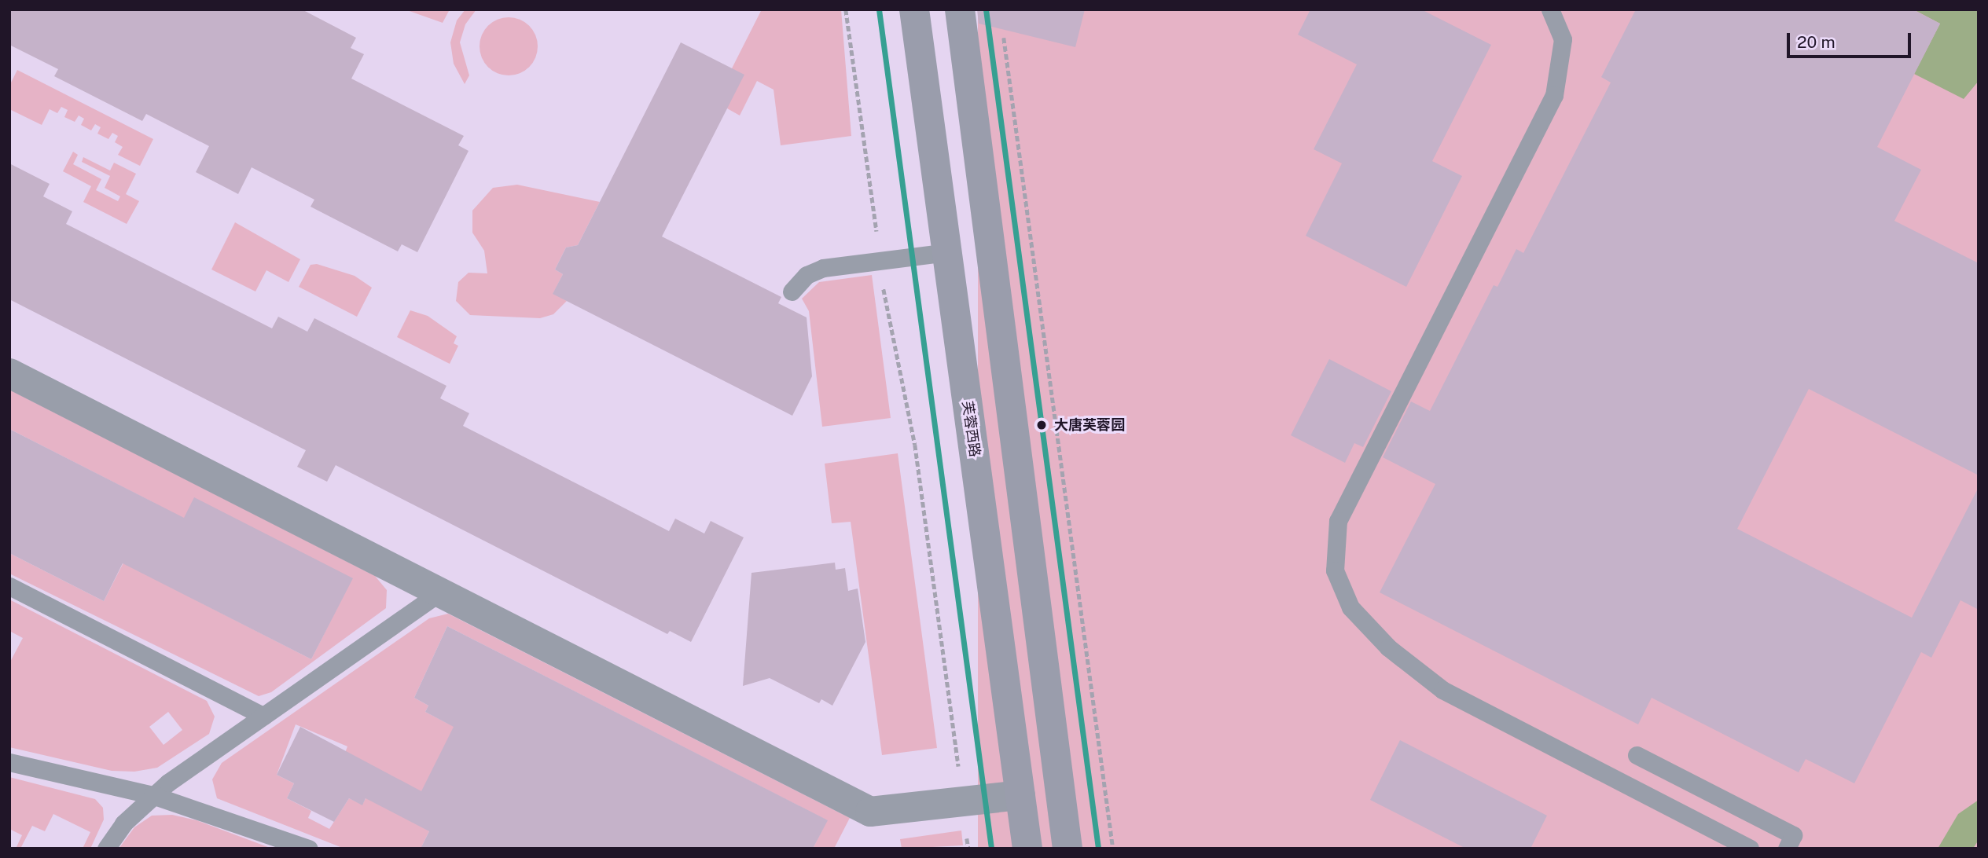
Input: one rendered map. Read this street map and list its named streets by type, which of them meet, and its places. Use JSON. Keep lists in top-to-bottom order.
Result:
{
  "streets": {
    "main road": ["芙蓉西路"]
  },
  "places": ["大唐芙蓉园"],
  "scale_bar": "20 m"
}
